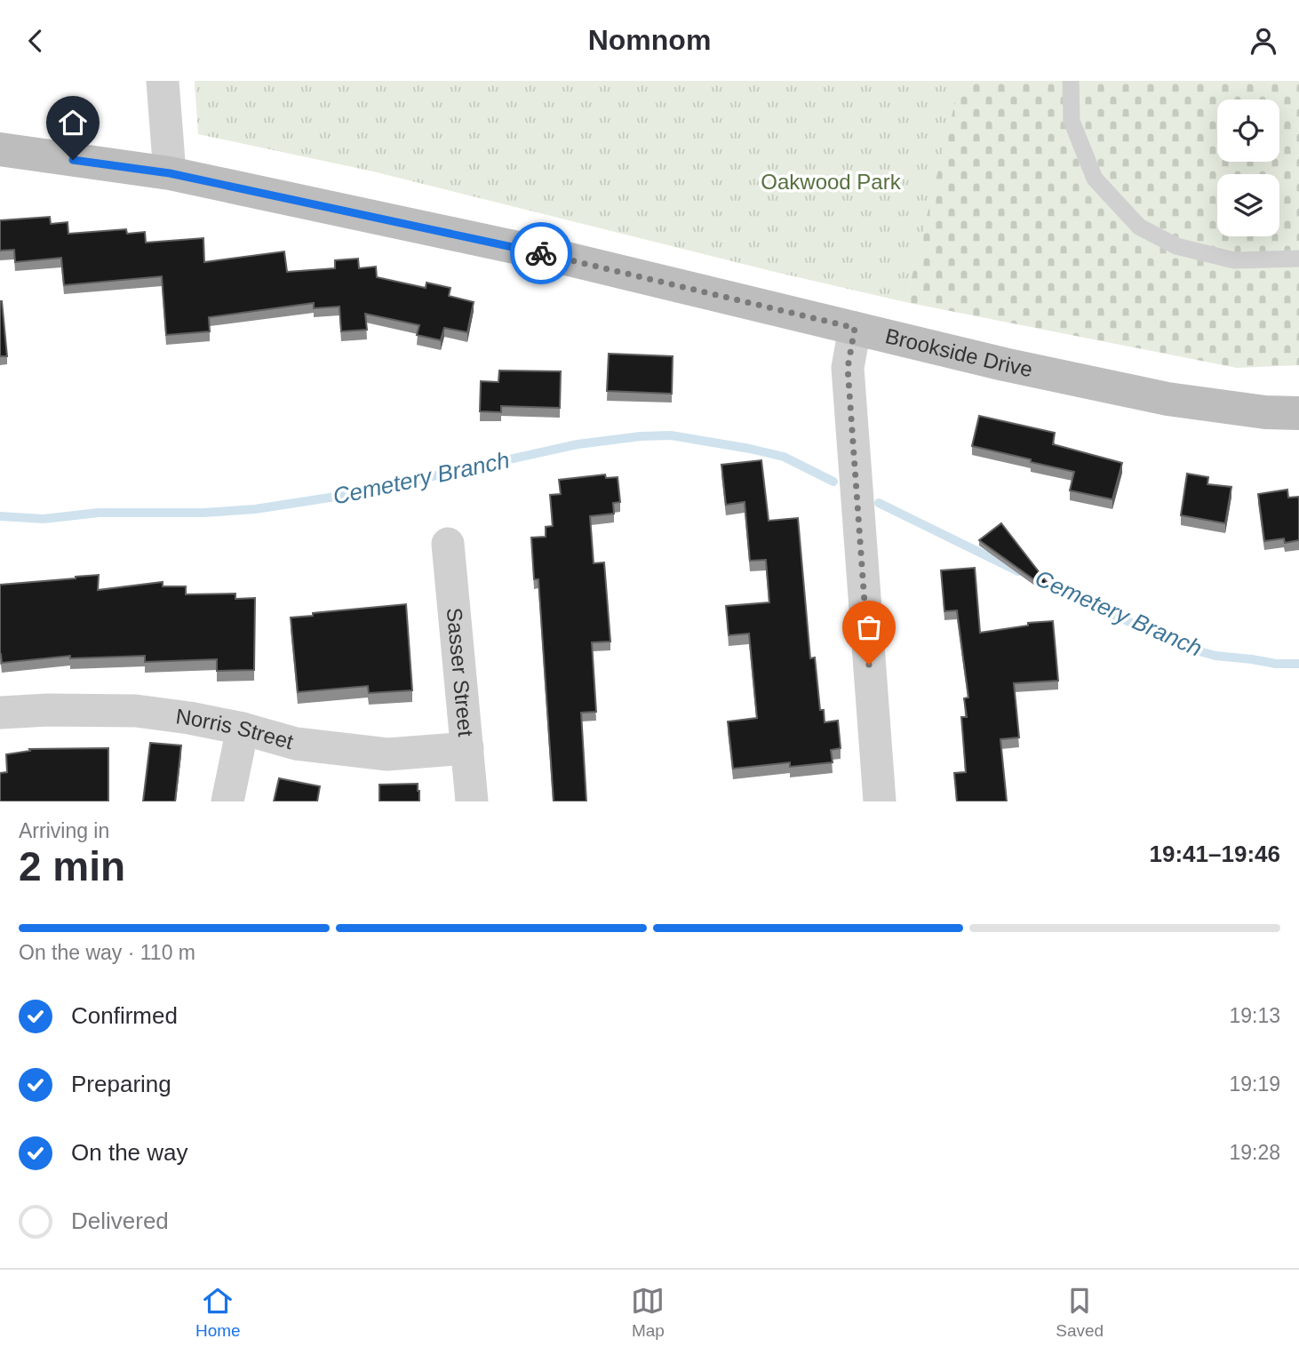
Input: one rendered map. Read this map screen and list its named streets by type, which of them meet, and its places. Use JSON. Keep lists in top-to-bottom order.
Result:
{
  "streets": {
    "street": ["Brookside Drive", "Sasser Street", "Norris Street"]
  },
  "crossings": [
    ["Sasser Street", "Norris Street"]
  ],
  "water": ["Cemetery Branch"],
  "parks": ["Oakwood Park"],
  "page": {
    "header": "Nomnom",
    "heading": ["2 min", "Arriving in", "19:41–19:46"],
    "bar": "On the way · 110 m",
    "list": [
      ["Confirmed", "19:13"],
      ["Preparing", "19:19"],
      ["On the way", "19:28"],
      "Delivered"
    ],
    "tabs": ["Home", "Map", "Saved"]
  }
}
